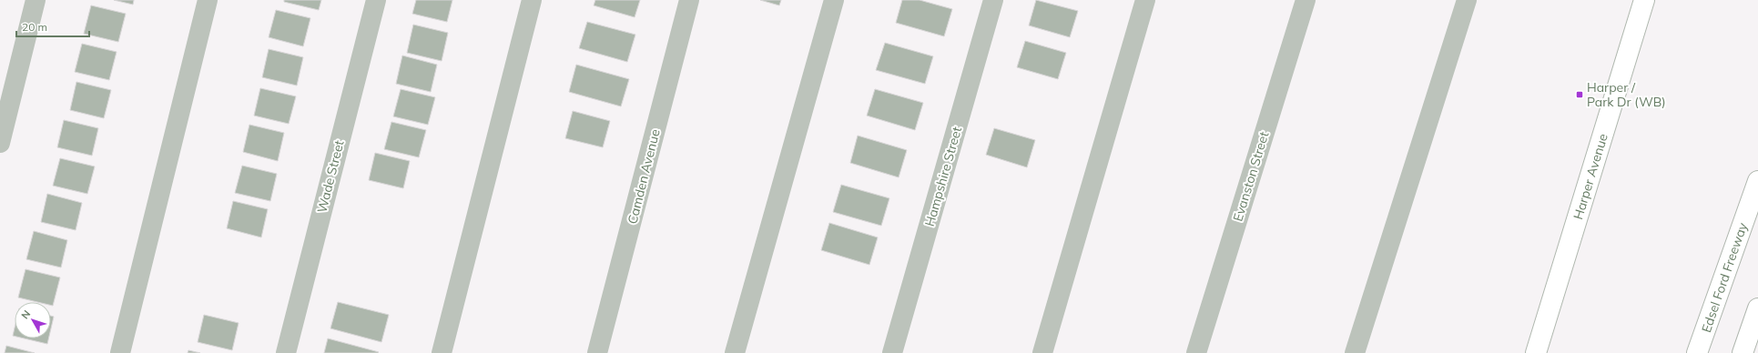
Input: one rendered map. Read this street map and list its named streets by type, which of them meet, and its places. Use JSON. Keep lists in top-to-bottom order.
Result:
{
  "streets": {
    "main road": ["Harper Avenue", "Edsel Ford Freeway"],
    "street": [
      "Wade Street",
      "Camden Avenue",
      "Hampshire Street",
      "Evanston Street"
    ]
  },
  "places": {
    "transit": ["Harper / Park Dr (WB)"]
  },
  "scale_bar": "20 m",
  "north": "top left"
}
